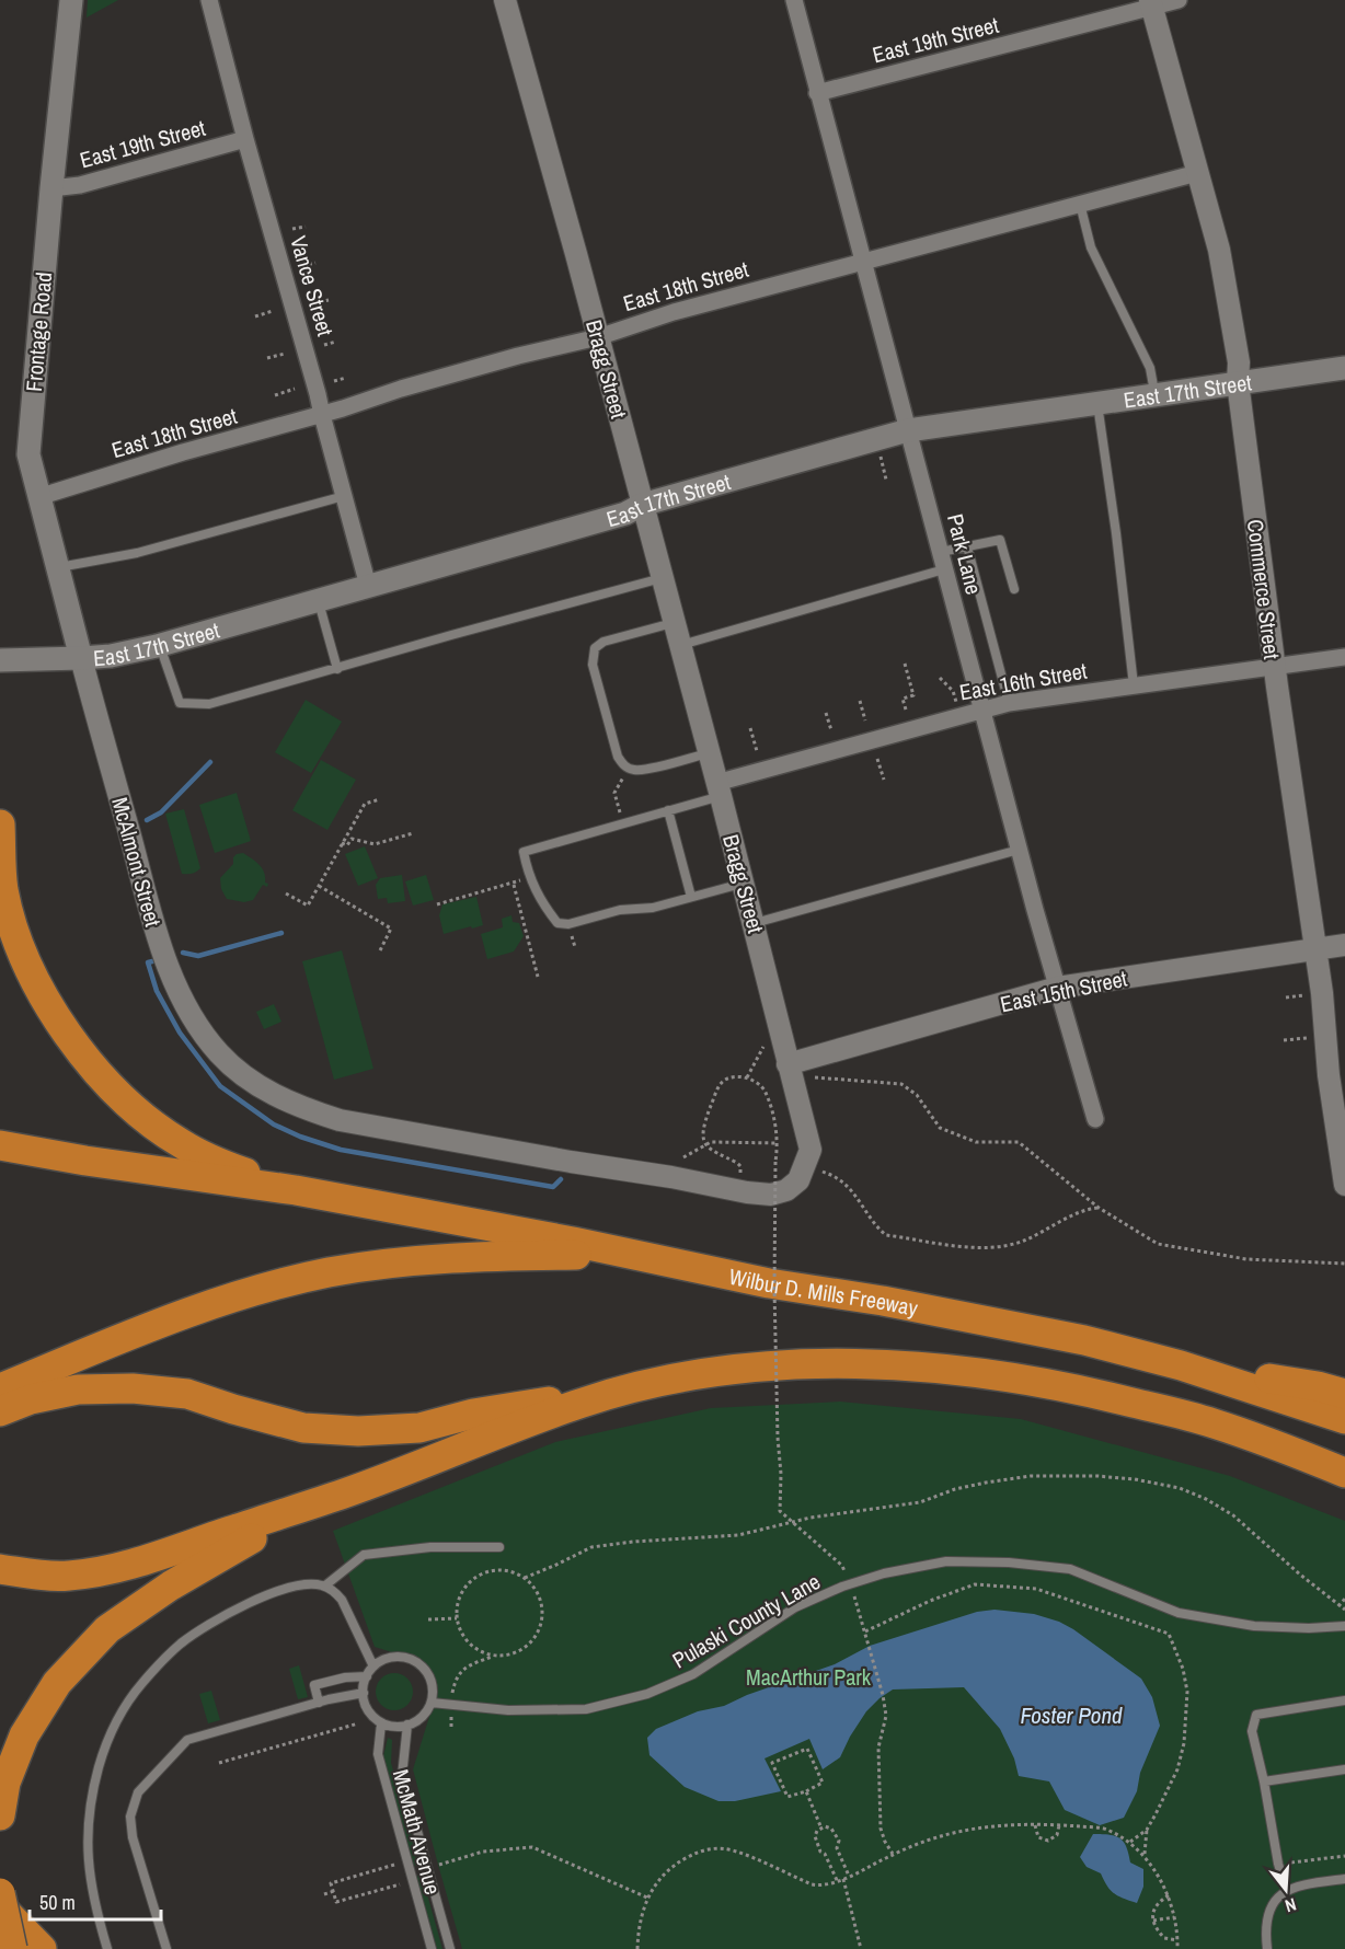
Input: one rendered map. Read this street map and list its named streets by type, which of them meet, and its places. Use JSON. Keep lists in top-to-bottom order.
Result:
{
  "streets": {
    "highway": ["Wilbur D. Mills Freeway"],
    "main road": ["Frontage Road", "East 17th Street"],
    "street": [
      "East 19th Street",
      "Vance Street",
      "East 18th Street",
      "Bragg Street",
      "Park Lane",
      "Commerce Street",
      "East 16th Street",
      "McAlmont Street",
      "East 15th Street"
    ],
    "lane": ["Pulaski County Lane", "McMath Avenue"]
  },
  "crossings": [
    ["East 19th Street", "Vance Street"],
    ["East 19th Street", "Frontage Road"],
    ["East 19th Street", "Park Lane"],
    ["East 19th Street", "Commerce Street"],
    ["Vance Street", "East 18th Street"],
    ["Vance Street", "East 17th Street"],
    ["East 18th Street", "Frontage Road"],
    ["East 18th Street", "Bragg Street"],
    ["East 18th Street", "Park Lane"],
    ["East 18th Street", "Commerce Street"],
    ["Frontage Road", "East 17th Street"],
    ["Frontage Road", "McAlmont Street"],
    ["Bragg Street", "East 17th Street"],
    ["Bragg Street", "East 16th Street"],
    ["Bragg Street", "McAlmont Street"],
    ["Bragg Street", "East 15th Street"],
    ["East 17th Street", "Park Lane"],
    ["East 17th Street", "Commerce Street"],
    ["East 17th Street", "McAlmont Street"],
    ["Park Lane", "East 16th Street"],
    ["Park Lane", "East 15th Street"],
    ["Commerce Street", "East 16th Street"],
    ["Commerce Street", "East 15th Street"],
    ["Pulaski County Lane", "McMath Avenue"]
  ],
  "water": ["Foster Pond"],
  "parks": ["MacArthur Park"],
  "scale_bar": "50 m",
  "north": "bottom"
}
